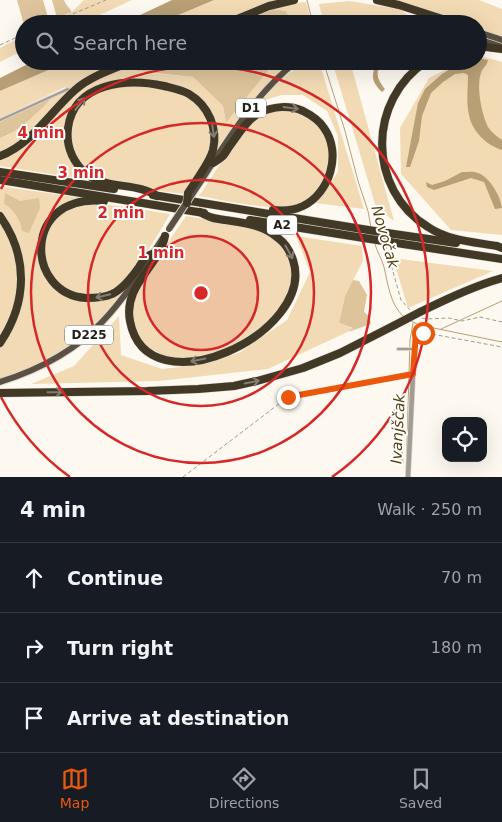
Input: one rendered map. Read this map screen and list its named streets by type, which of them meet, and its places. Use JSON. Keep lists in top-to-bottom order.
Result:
{
  "streets": {
    "highway": ["A2"],
    "main road": ["D1", "D225"]
  },
  "water": ["Novočak", "Ivanjščak"],
  "page": {
    "search": "Search here",
    "heading": ["4 min", "Walk · 250 m"],
    "list": [
      ["Continue", "70 m"],
      ["Turn right", "180 m"],
      "Arrive at destination"
    ],
    "nav": ["Map", "Directions", "Saved"]
  },
  "rings": [
    "4 min",
    "3 min",
    "2 min",
    "1 min"
  ]
}
